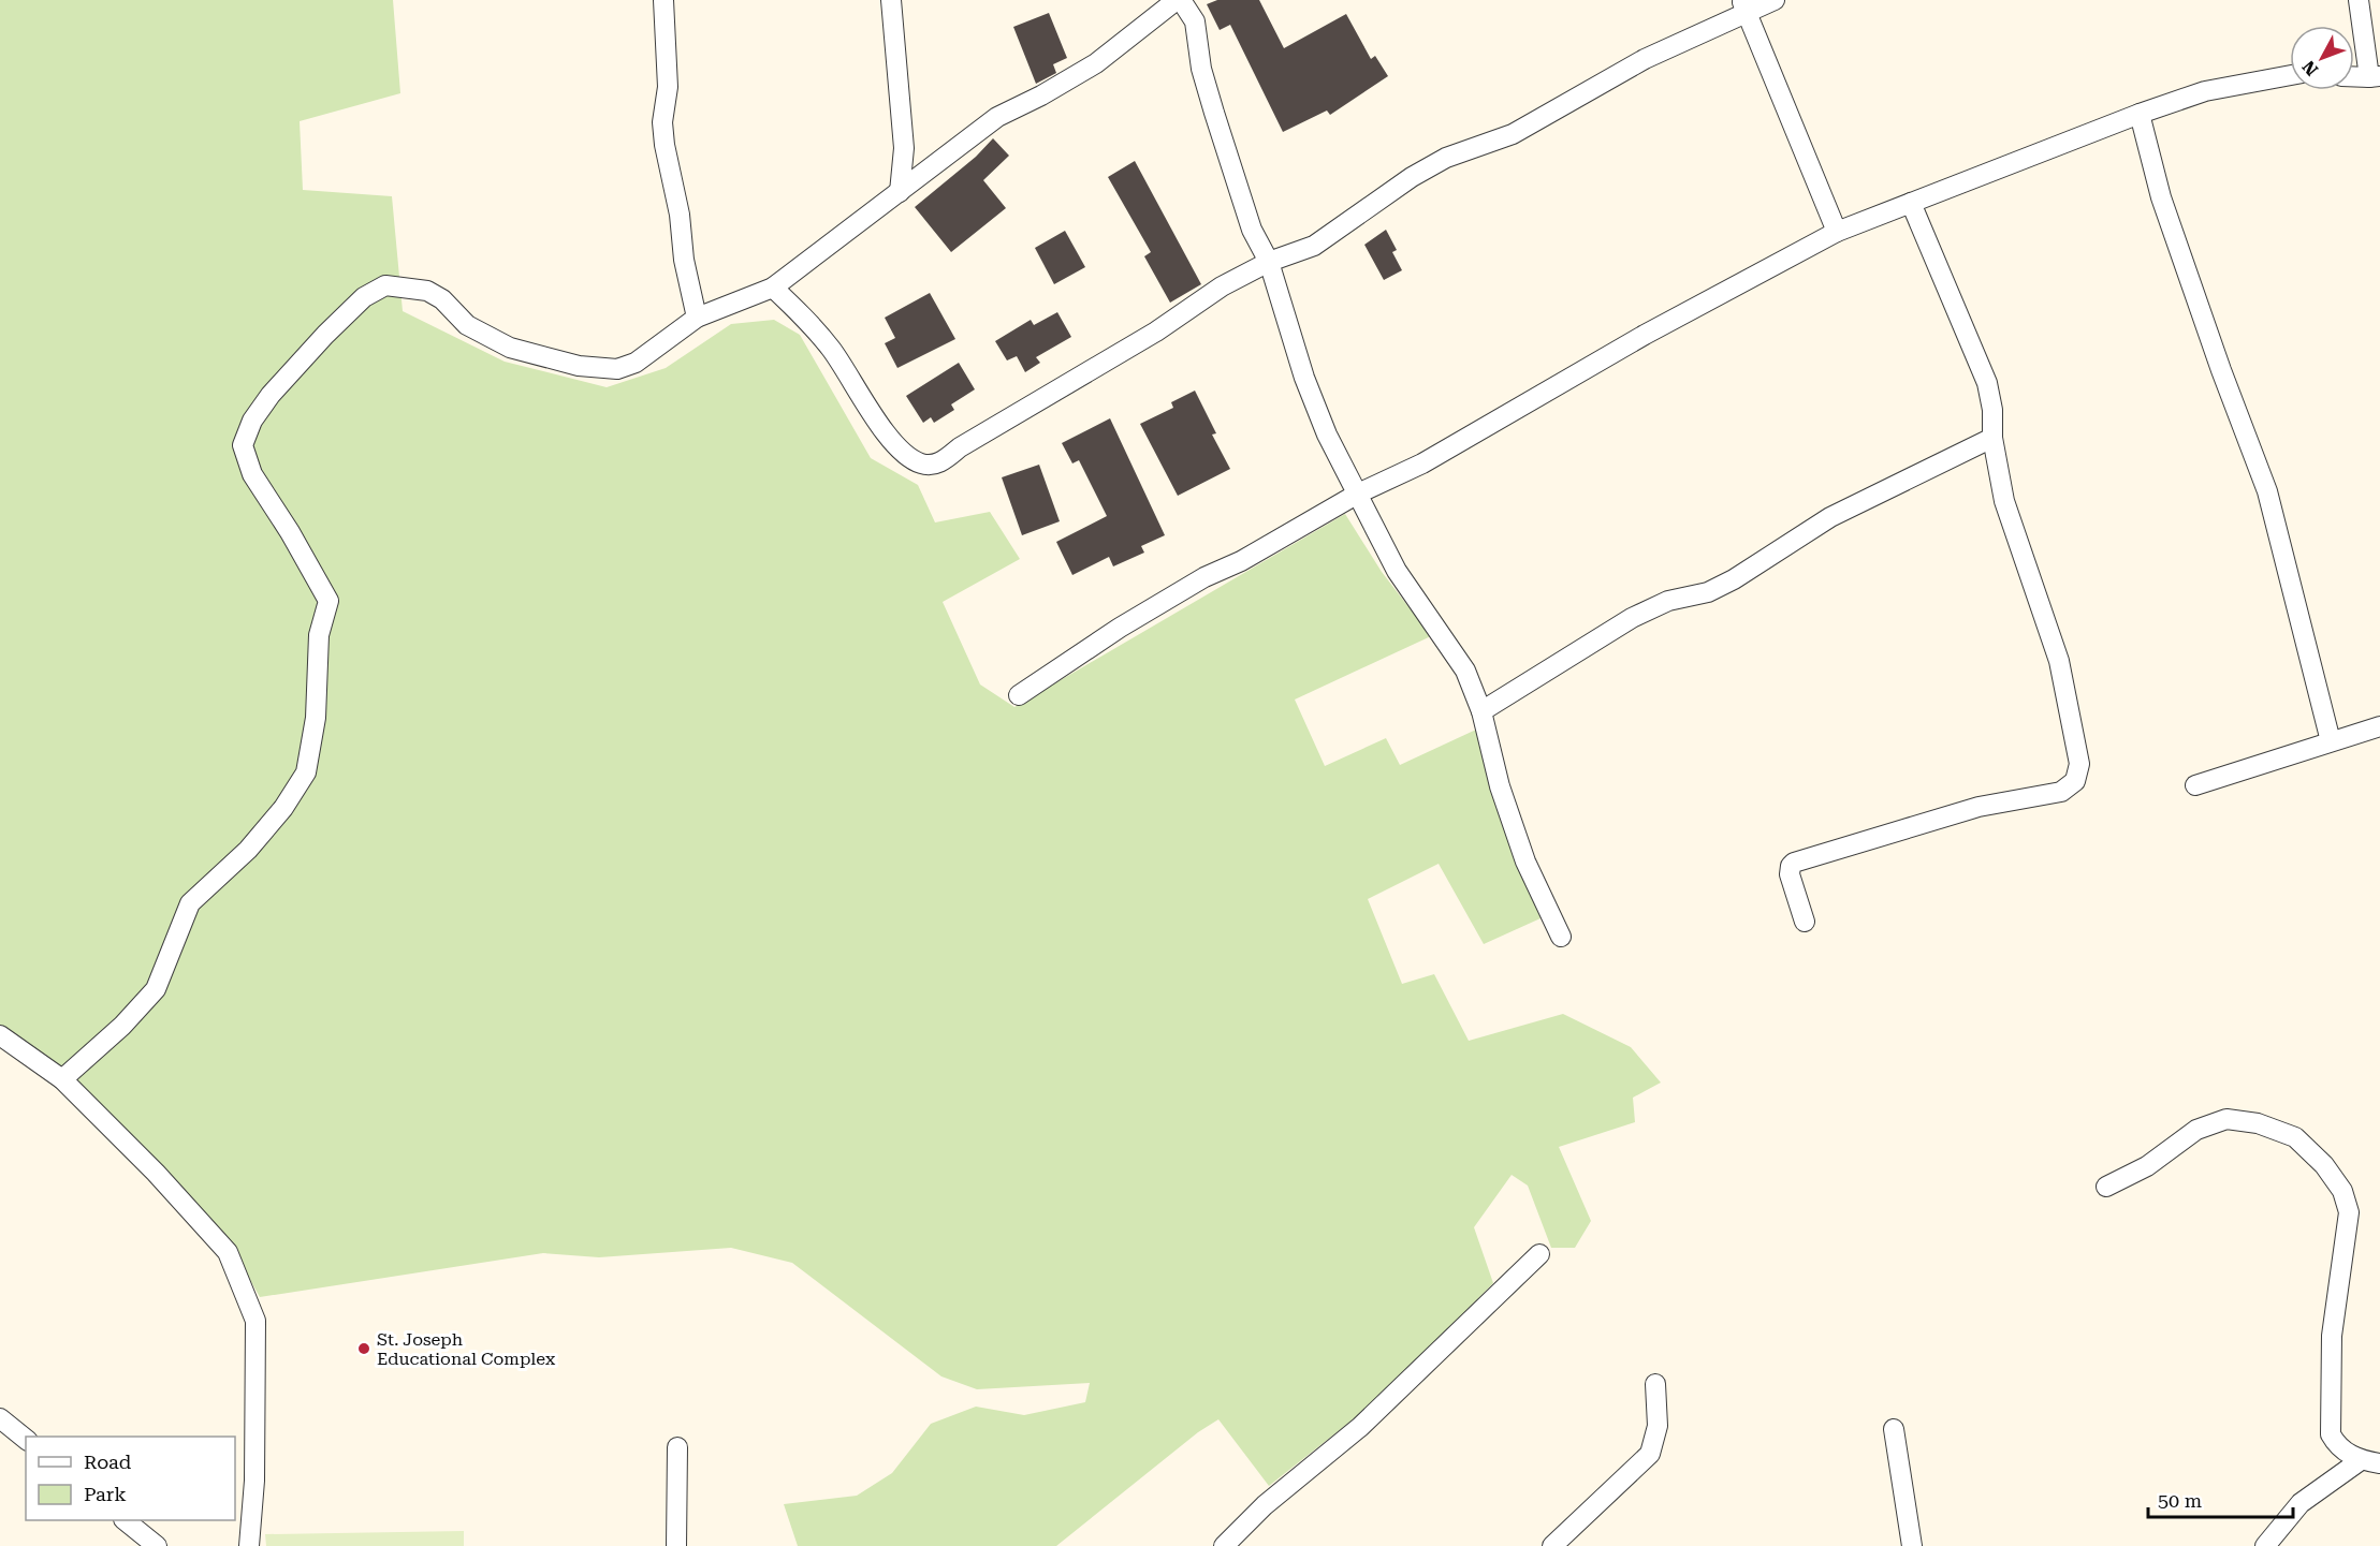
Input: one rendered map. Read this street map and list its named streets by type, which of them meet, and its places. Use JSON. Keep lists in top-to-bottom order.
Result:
{
  "places": ["St. Joseph Educational Complex"],
  "legend": ["Road", "Park"],
  "scale_bar": "50 m",
  "north": "bottom left"
}
